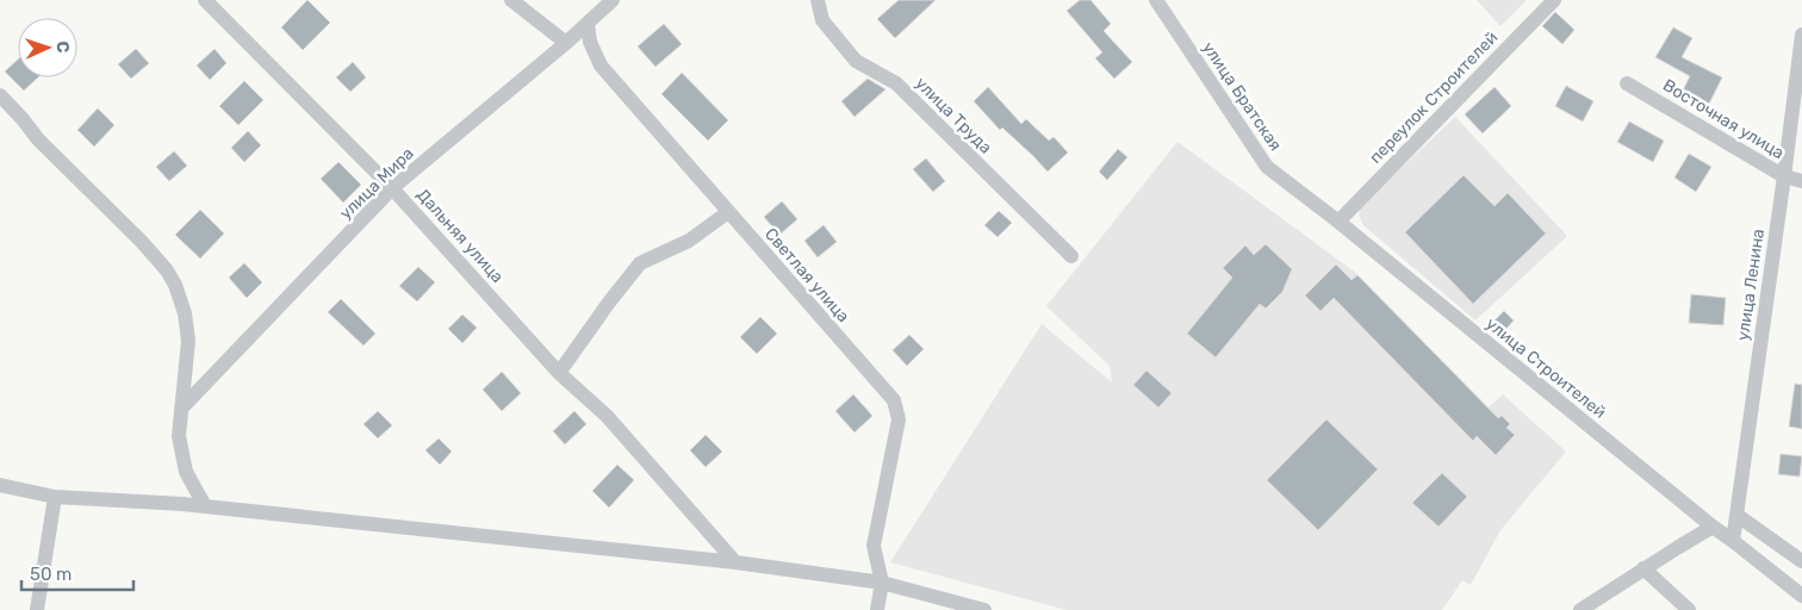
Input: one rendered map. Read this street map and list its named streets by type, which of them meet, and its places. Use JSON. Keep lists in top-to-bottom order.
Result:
{
  "streets": {
    "street": [
      "улица Братская",
      "переулок Строителей",
      "улица Труда",
      "Восточная улица",
      "улица Мира",
      "Дальняя улица",
      "Светлая улица",
      "улица Ленина",
      "улица Строителей"
    ]
  },
  "crossings": [
    ["улица Братская", "переулок Строителей"],
    ["улица Братская", "улица Строителей"],
    ["переулок Строителей", "улица Строителей"],
    ["Восточная улица", "улица Ленина"],
    ["улица Мира", "Дальняя улица"],
    ["улица Мира", "Светлая улица"],
    ["улица Ленина", "улица Строителей"]
  ],
  "scale_bar": "50 m",
  "north": "right"
}
